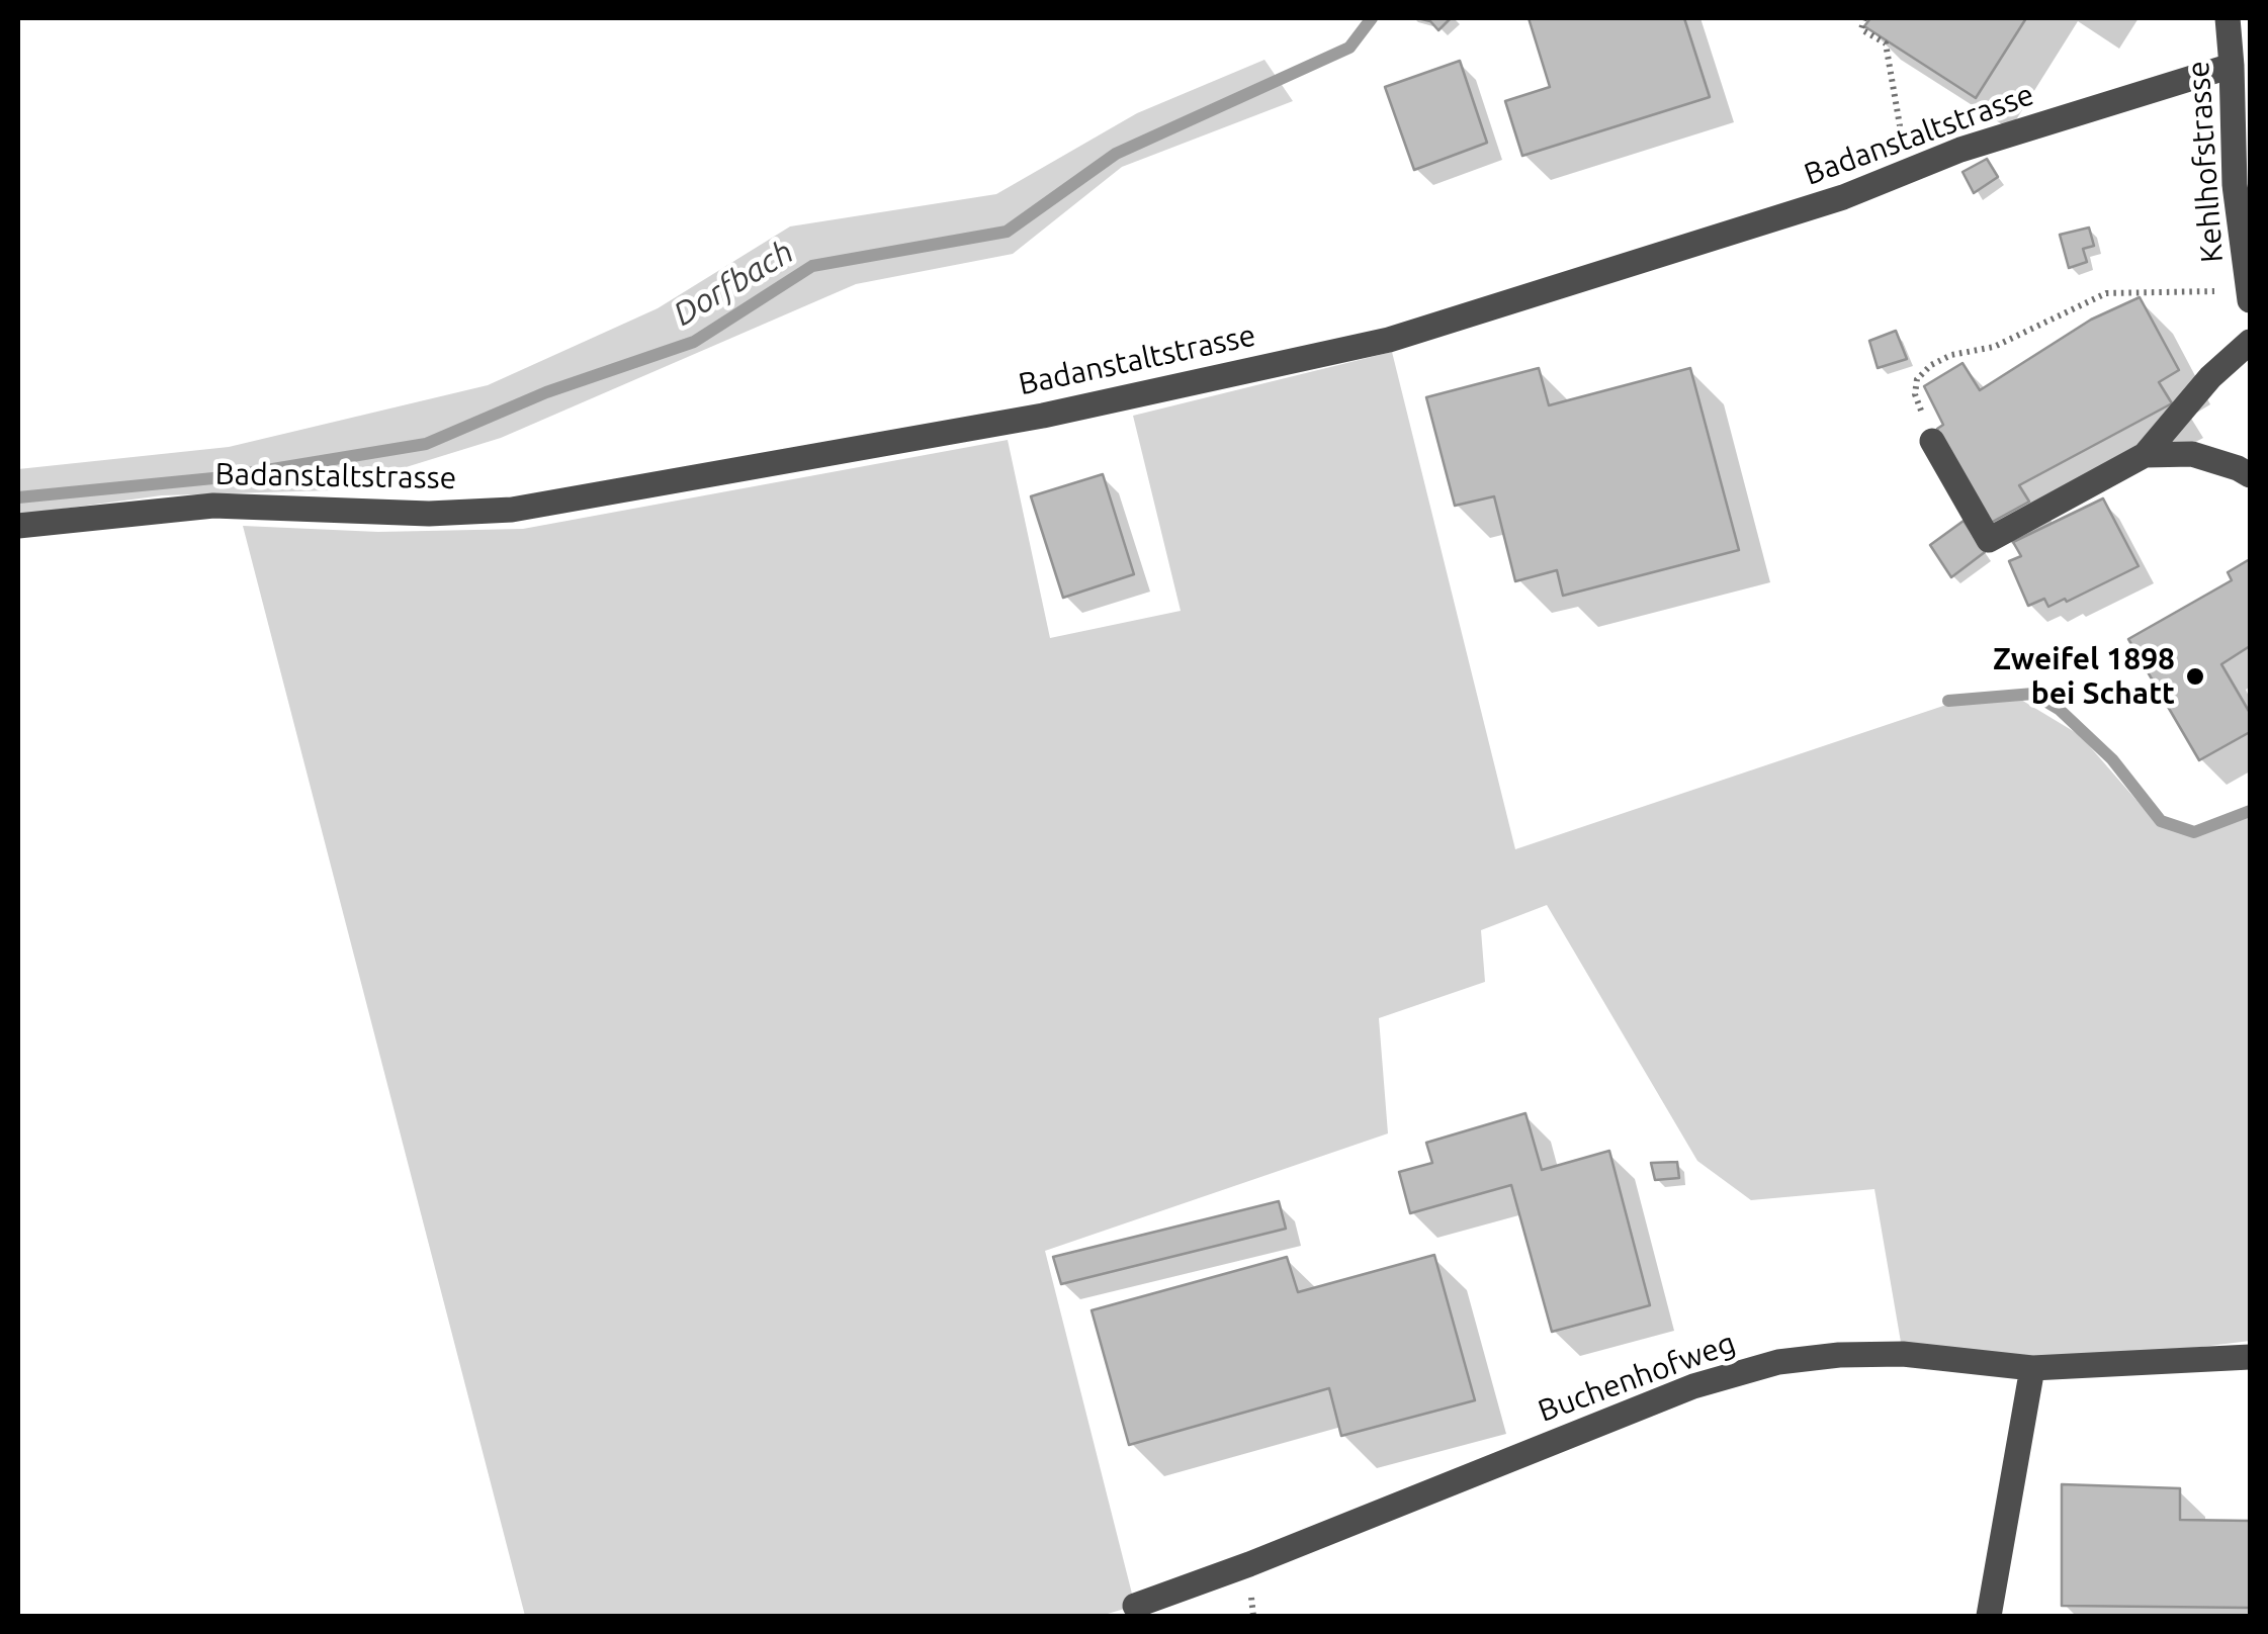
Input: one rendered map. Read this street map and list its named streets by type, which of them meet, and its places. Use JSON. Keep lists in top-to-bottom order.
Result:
{
  "streets": {
    "street": ["Badanstaltstrasse", "Kehlhofstrasse", "Buchenhofweg"]
  },
  "crossings": [
    ["Badanstaltstrasse", "Kehlhofstrasse"]
  ],
  "water": ["Dorfbach"],
  "places": ["Zweifel 1898 bei Schatt"]
}
